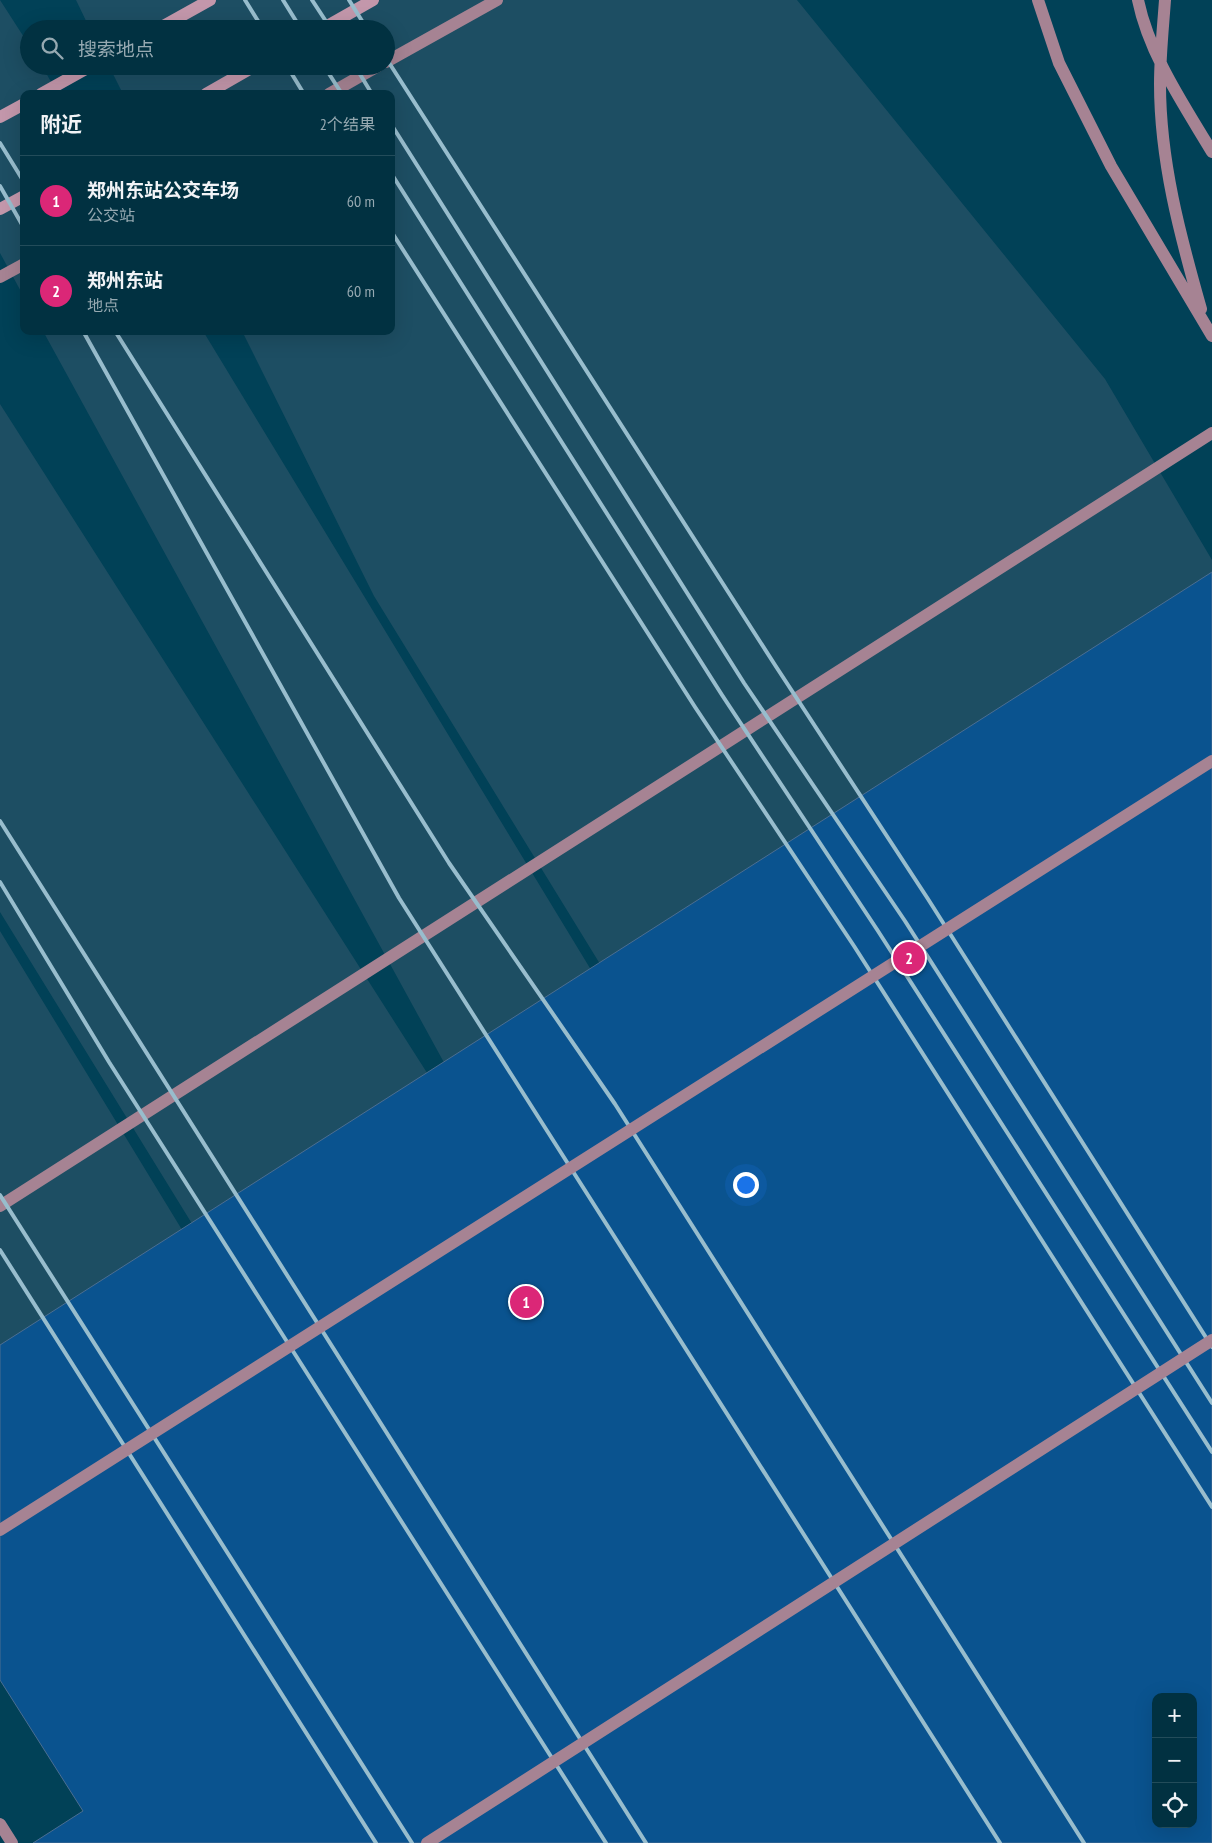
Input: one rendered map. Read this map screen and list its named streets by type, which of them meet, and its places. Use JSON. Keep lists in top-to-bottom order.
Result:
{
  "page": {
    "search": "搜索地点",
    "heading": ["附近", "2个结果"],
    "list": [
      {
        "mark": "1",
        "name": "郑州东站公交车场",
        "note": "公交站",
        "value": "60 m"
      },
      {
        "mark": "2",
        "name": "郑州东站",
        "note": "地点",
        "value": "60 m"
      }
    ],
    "pins": ["2", "1"],
    "map_buttons": ["+", "−"]
  }
}
